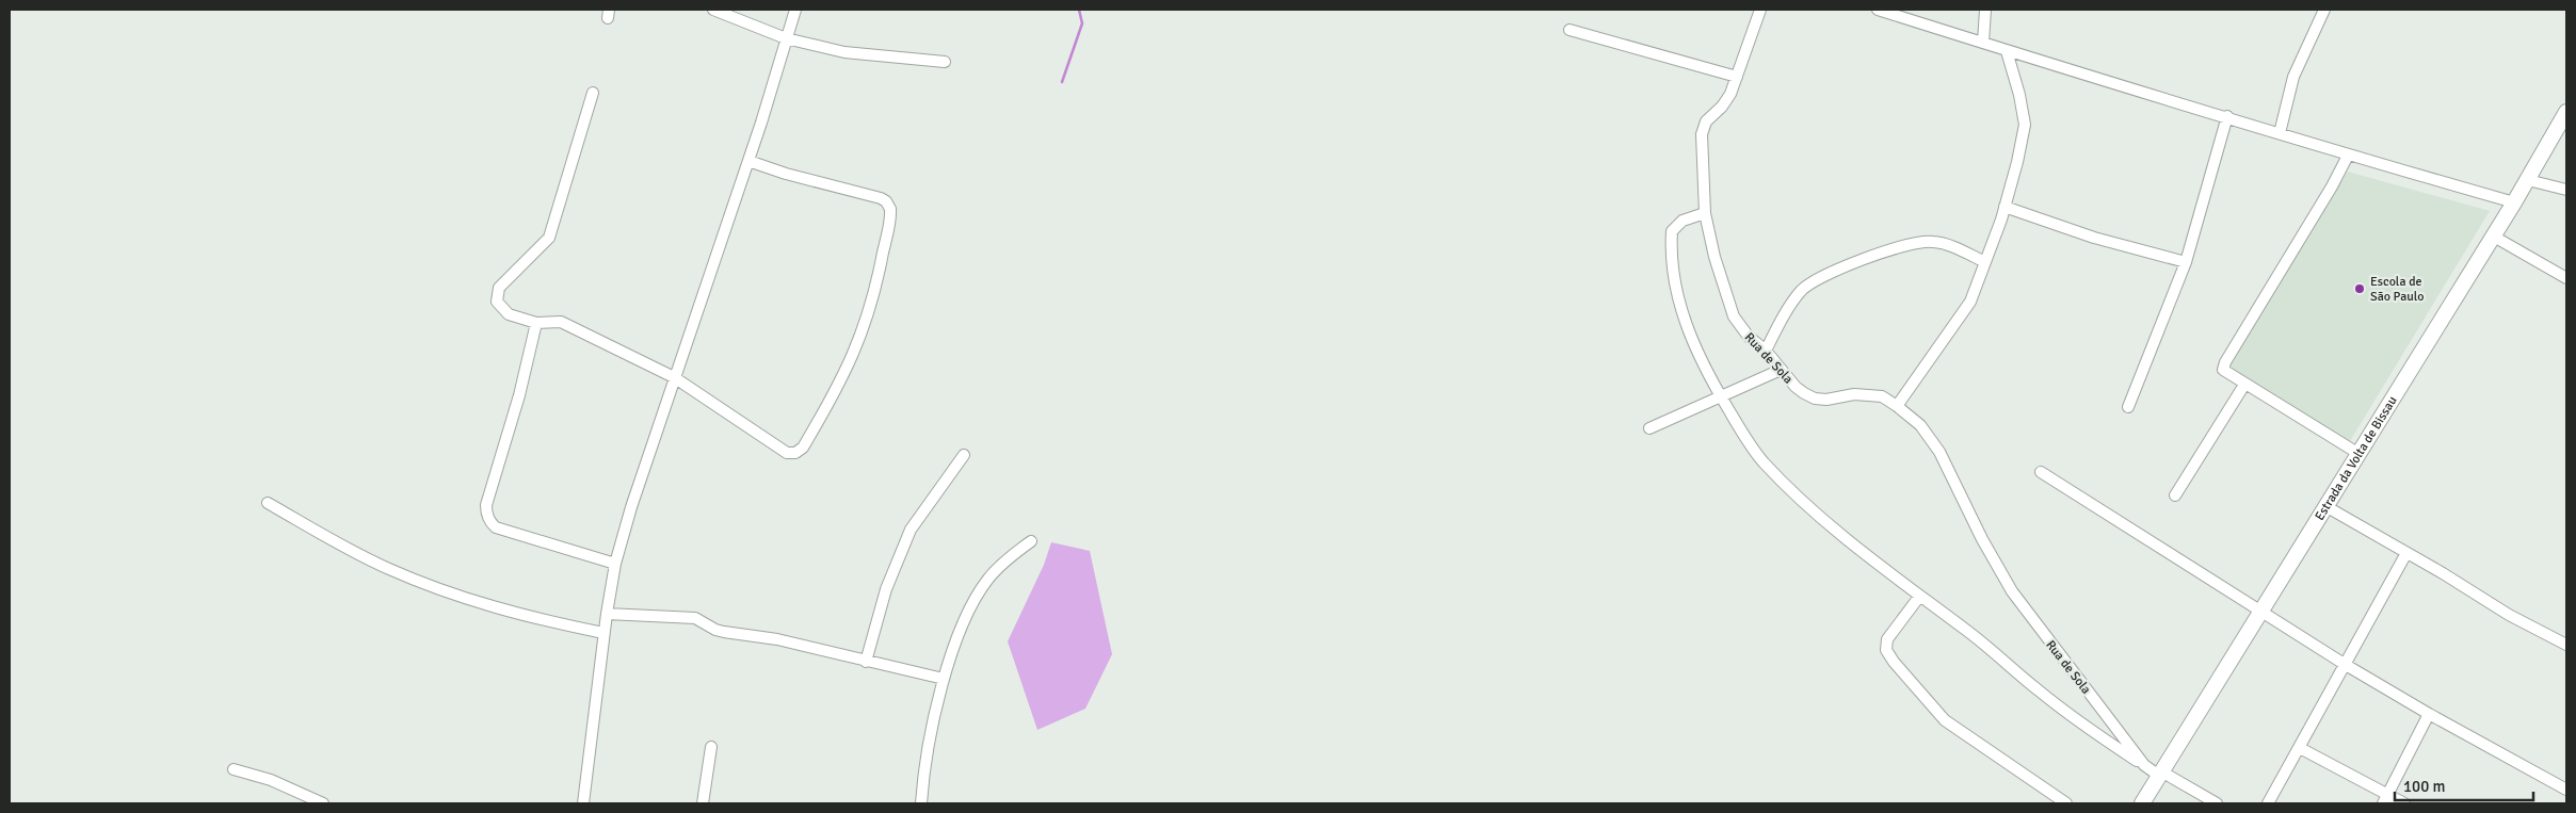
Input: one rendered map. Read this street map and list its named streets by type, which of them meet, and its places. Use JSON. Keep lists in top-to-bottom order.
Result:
{
  "streets": {
    "main road": ["Estrada da Volta de Bissau"],
    "street": ["Rua de Sola"]
  },
  "crossings": [
    ["Rua de Sola", "Estrada da Volta de Bissau"]
  ],
  "places": ["Escola de São Paulo"],
  "scale_bar": "100 m"
}
